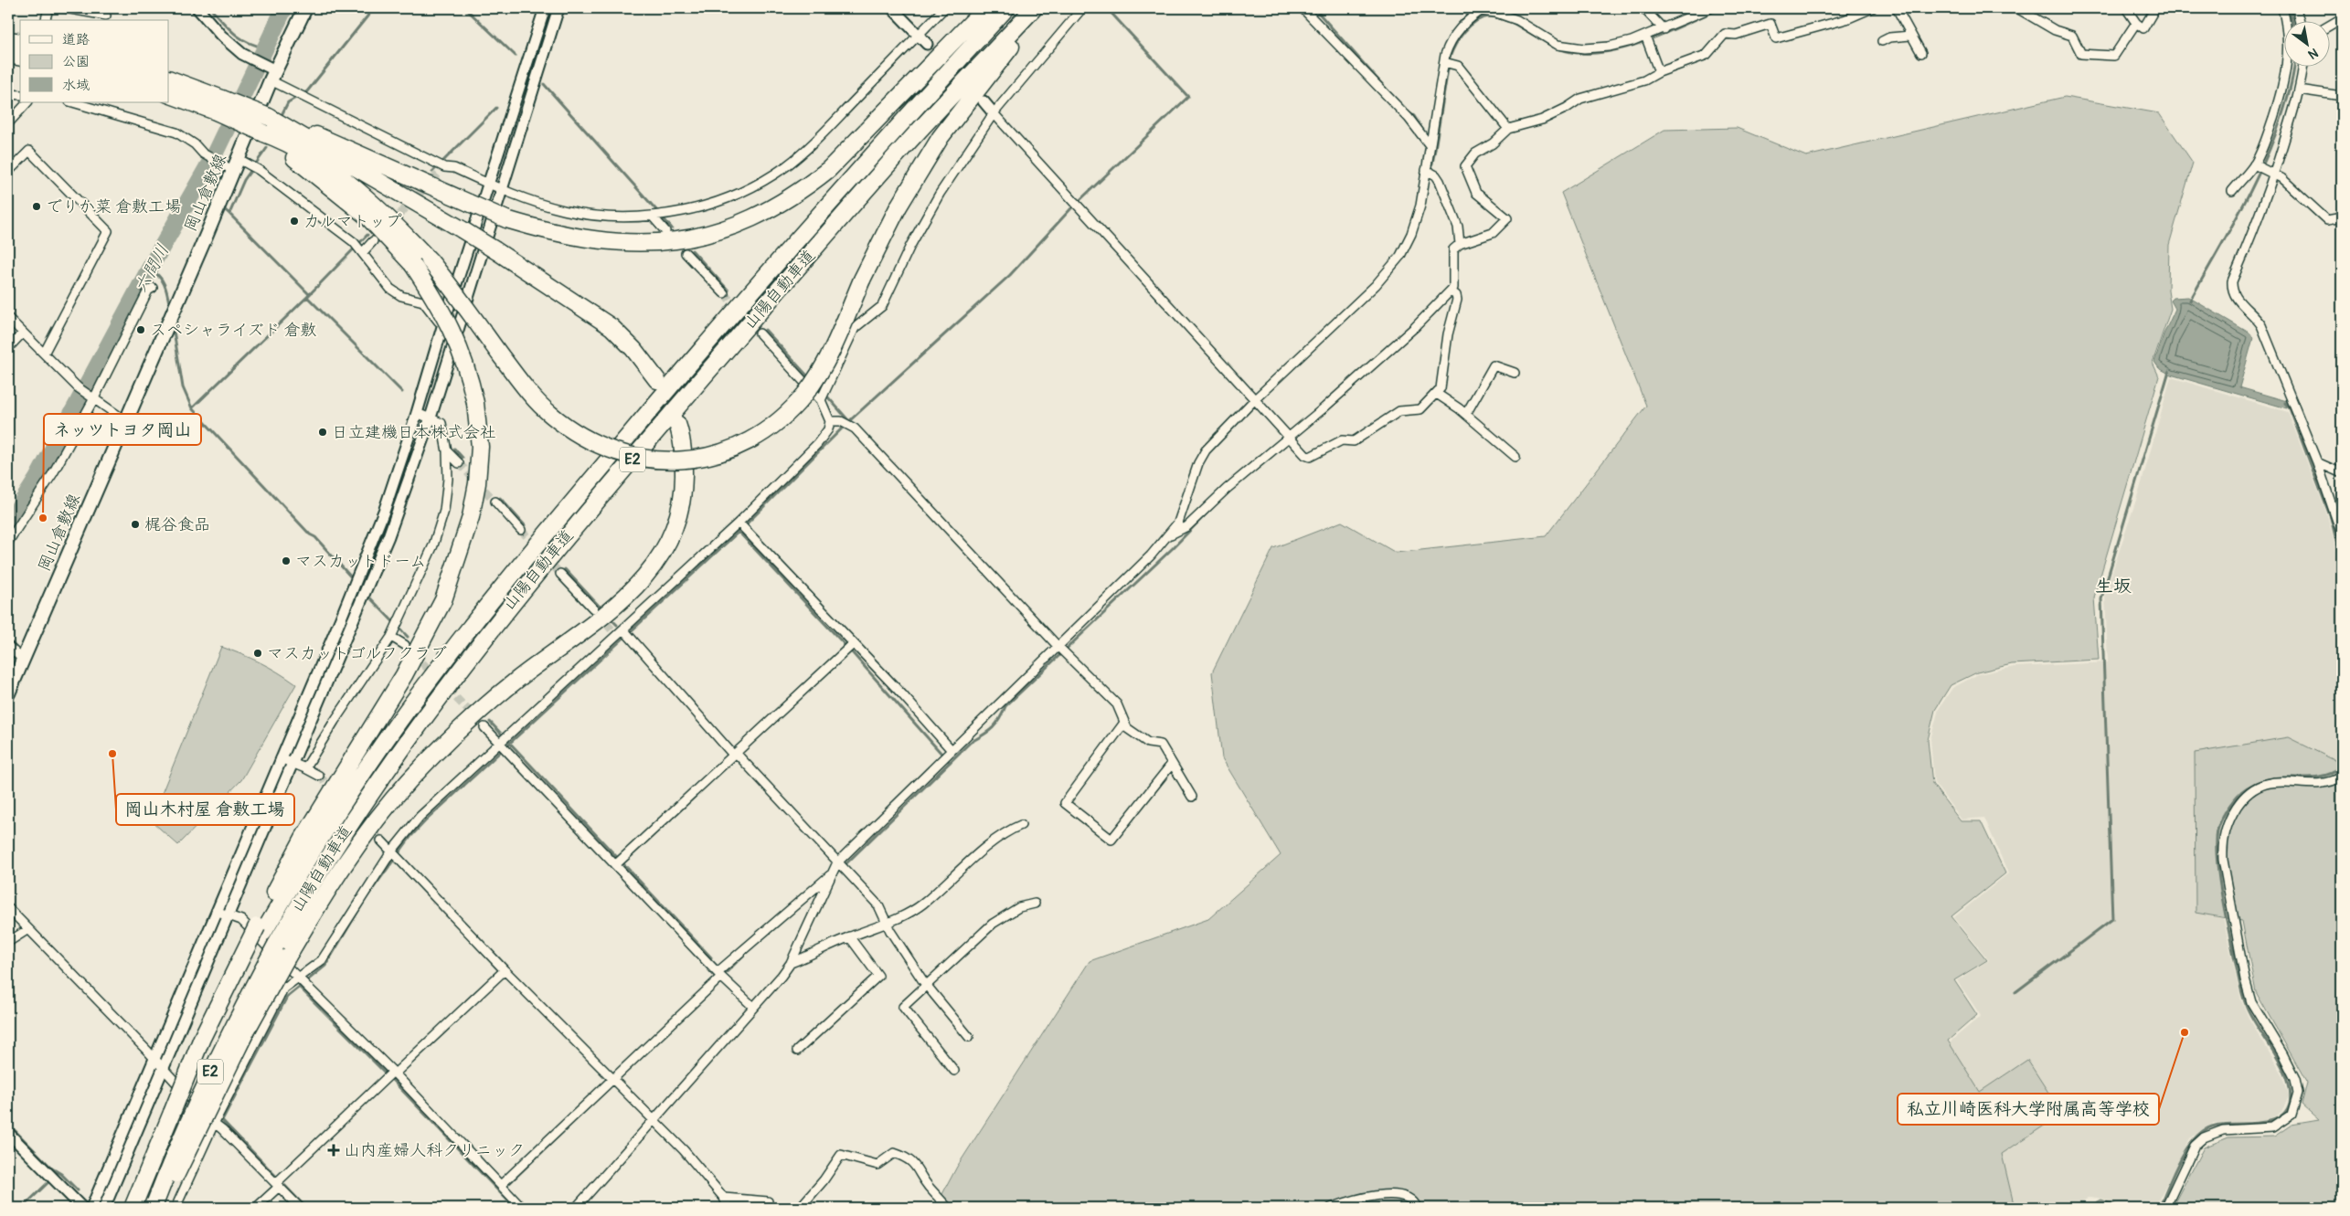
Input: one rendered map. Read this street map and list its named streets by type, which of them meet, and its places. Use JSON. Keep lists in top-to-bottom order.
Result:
{
  "streets": {
    "highway": ["山陽自動車道", "E2"],
    "main road": ["岡山倉敷線"]
  },
  "districts": ["生坂"],
  "water": ["六間川"],
  "places": {
    "other": [
      "でりか菜 倉敷工場",
      "カルマトップ",
      "スペシャライズド 倉敷",
      "日立建機日本株式会社",
      "ネッツトヨタ岡山",
      "梶谷食品",
      "マスカットドーム",
      "マスカットゴルフクラブ",
      "岡山木村屋 倉敷工場",
      "私立川崎医科大学附属高等学校"
    ],
    "health": ["山内産婦人科クリニック"]
  },
  "legend": ["道路", "公園", "水域"],
  "north": "bottom right"
}
